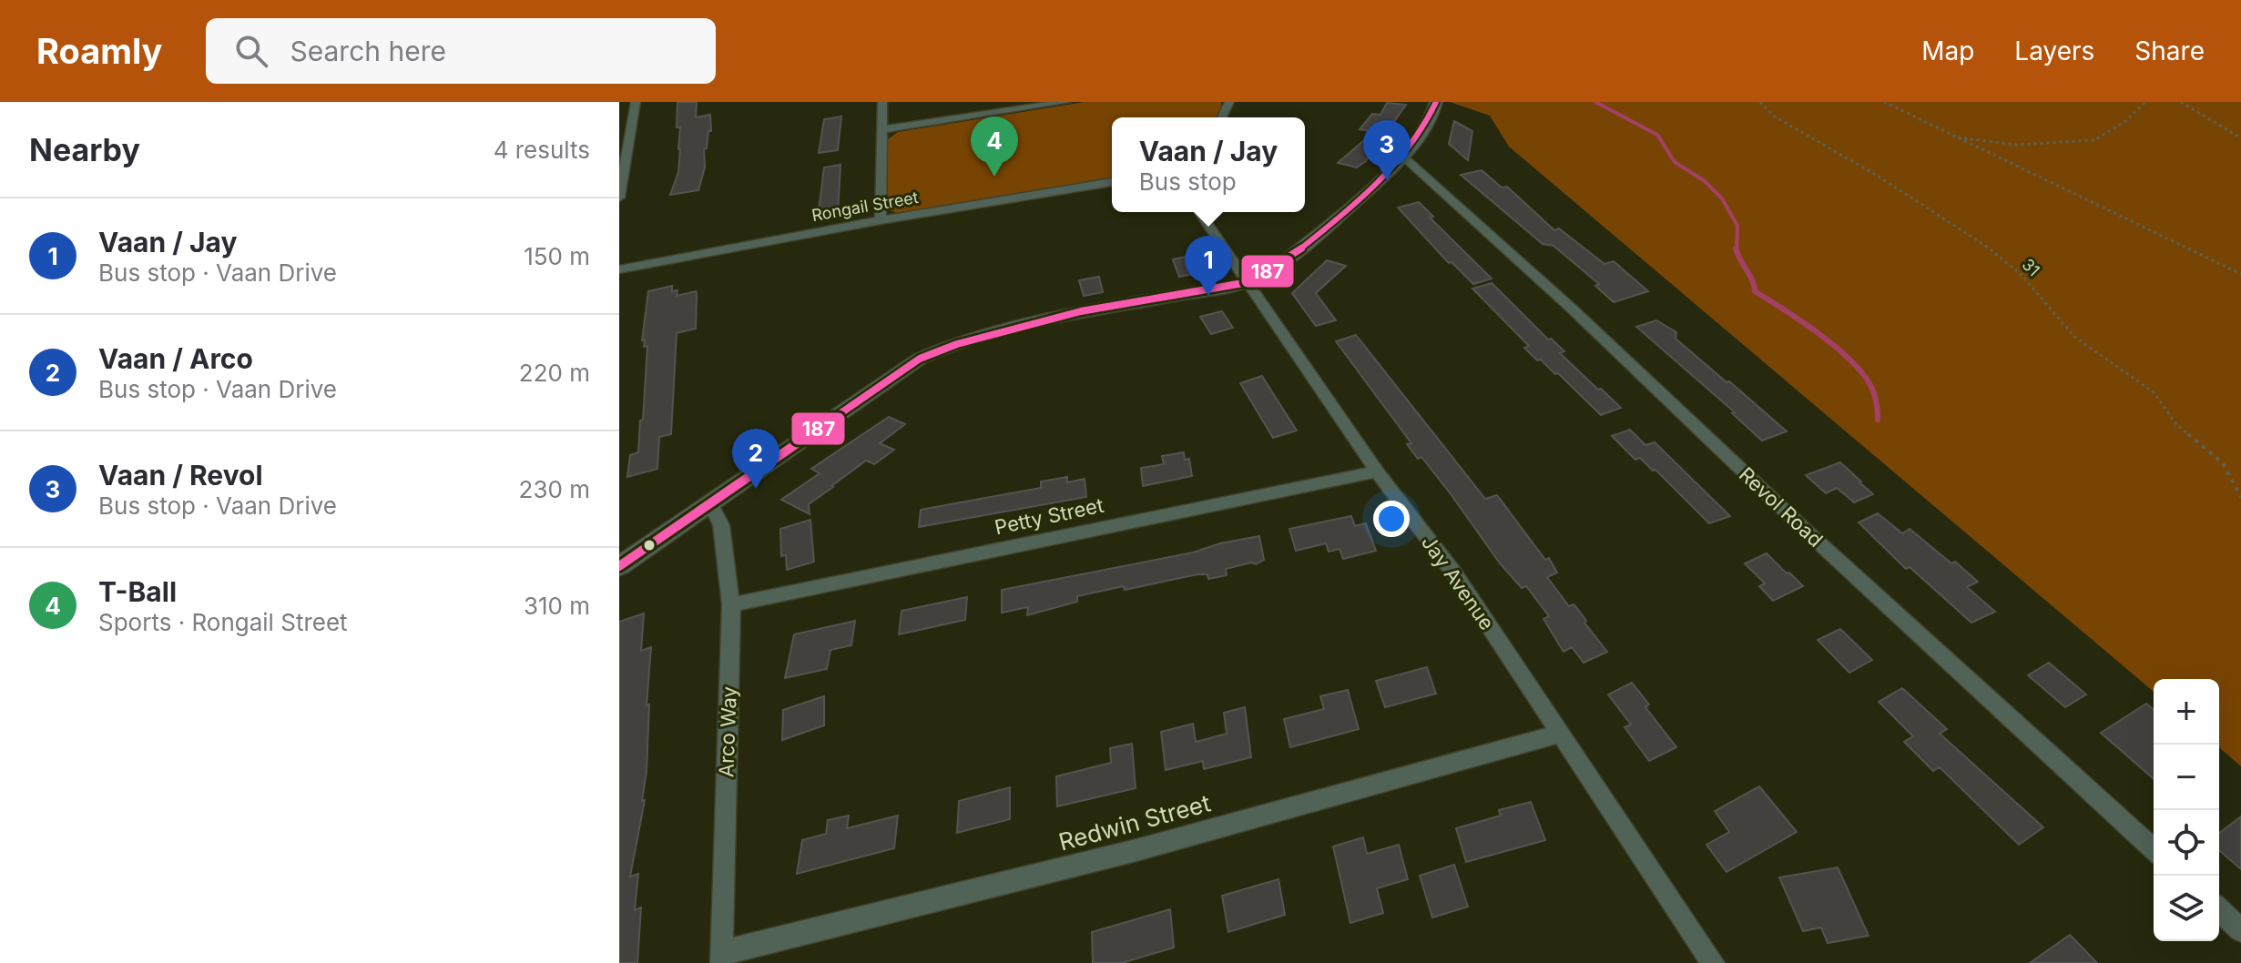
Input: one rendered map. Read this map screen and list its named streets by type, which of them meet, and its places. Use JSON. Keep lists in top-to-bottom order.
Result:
{
  "streets": {
    "street": [
      "Rongail Street",
      "Revol Road",
      "Petty Street",
      "Jay Avenue",
      "Arco Way",
      "Redwin Street"
    ],
    "path": ["31"]
  },
  "crossings": [
    ["Petty Street", "Jay Avenue"],
    ["Petty Street", "Arco Way"],
    ["Jay Avenue", "Redwin Street"],
    ["Arco Way", "Redwin Street"]
  ],
  "lines": ["transit line 187"],
  "page": {
    "header": "Roamly",
    "search": "Search here",
    "nav": ["Map", "Layers", "Share"],
    "heading": ["Nearby", "4 results"],
    "pins": [
      "4",
      "3",
      "1",
      "2"
    ],
    "popup": ["Vaan / Jay", "Bus stop"],
    "list": [
      {
        "mark": "1",
        "name": "Vaan / Jay",
        "note": "Bus stop · Vaan Drive",
        "value": "150 m"
      },
      {
        "mark": "2",
        "name": "Vaan / Arco",
        "note": "Bus stop · Vaan Drive",
        "value": "220 m"
      },
      {
        "mark": "3",
        "name": "Vaan / Revol",
        "note": "Bus stop · Vaan Drive",
        "value": "230 m"
      },
      {
        "mark": "4",
        "name": "T-Ball",
        "note": "Sports · Rongail Street",
        "value": "310 m"
      }
    ],
    "map_buttons": ["+", "−"]
  }
}
